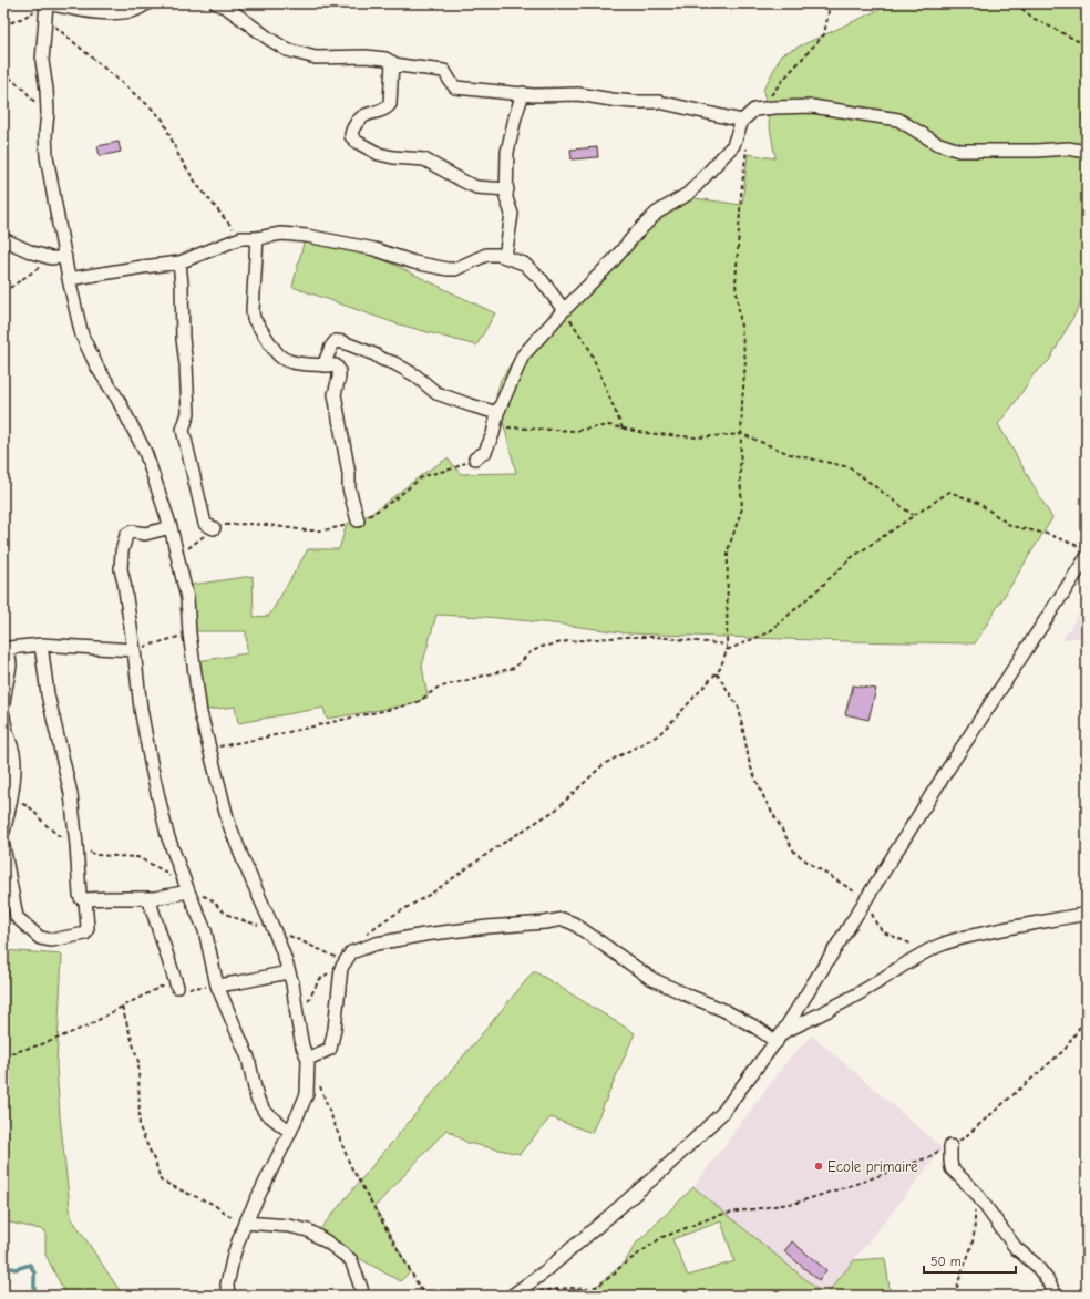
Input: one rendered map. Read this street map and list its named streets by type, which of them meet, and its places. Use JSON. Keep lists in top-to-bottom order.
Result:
{
  "places": ["Ecole primaire"],
  "scale_bar": "50 m"
}
